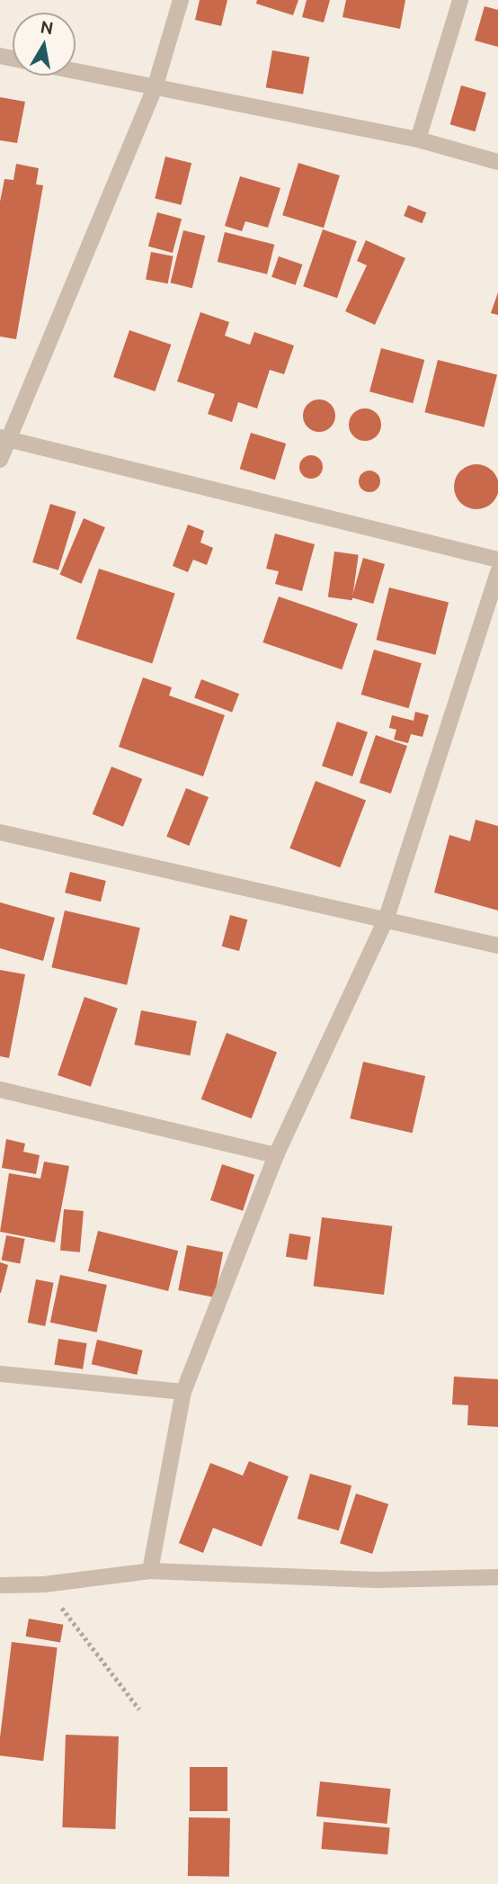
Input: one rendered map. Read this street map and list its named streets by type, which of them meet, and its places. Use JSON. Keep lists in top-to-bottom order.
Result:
{
  "north": "top"
}
